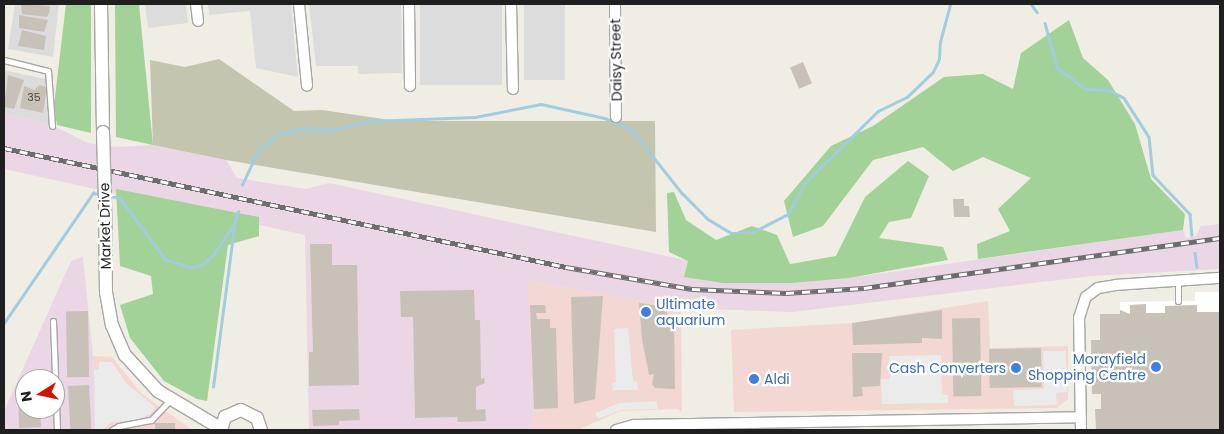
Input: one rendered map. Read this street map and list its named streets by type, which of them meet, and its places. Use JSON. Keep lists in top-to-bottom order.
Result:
{
  "streets": {
    "street": ["Daisy Street", "Market Drive"]
  },
  "places": [
    "Ultimate aquarium",
    "Morayfield Shopping Centre",
    "Cash Converters",
    "Aldi"
  ],
  "house_numbers": ["35"],
  "north": "left"
}
